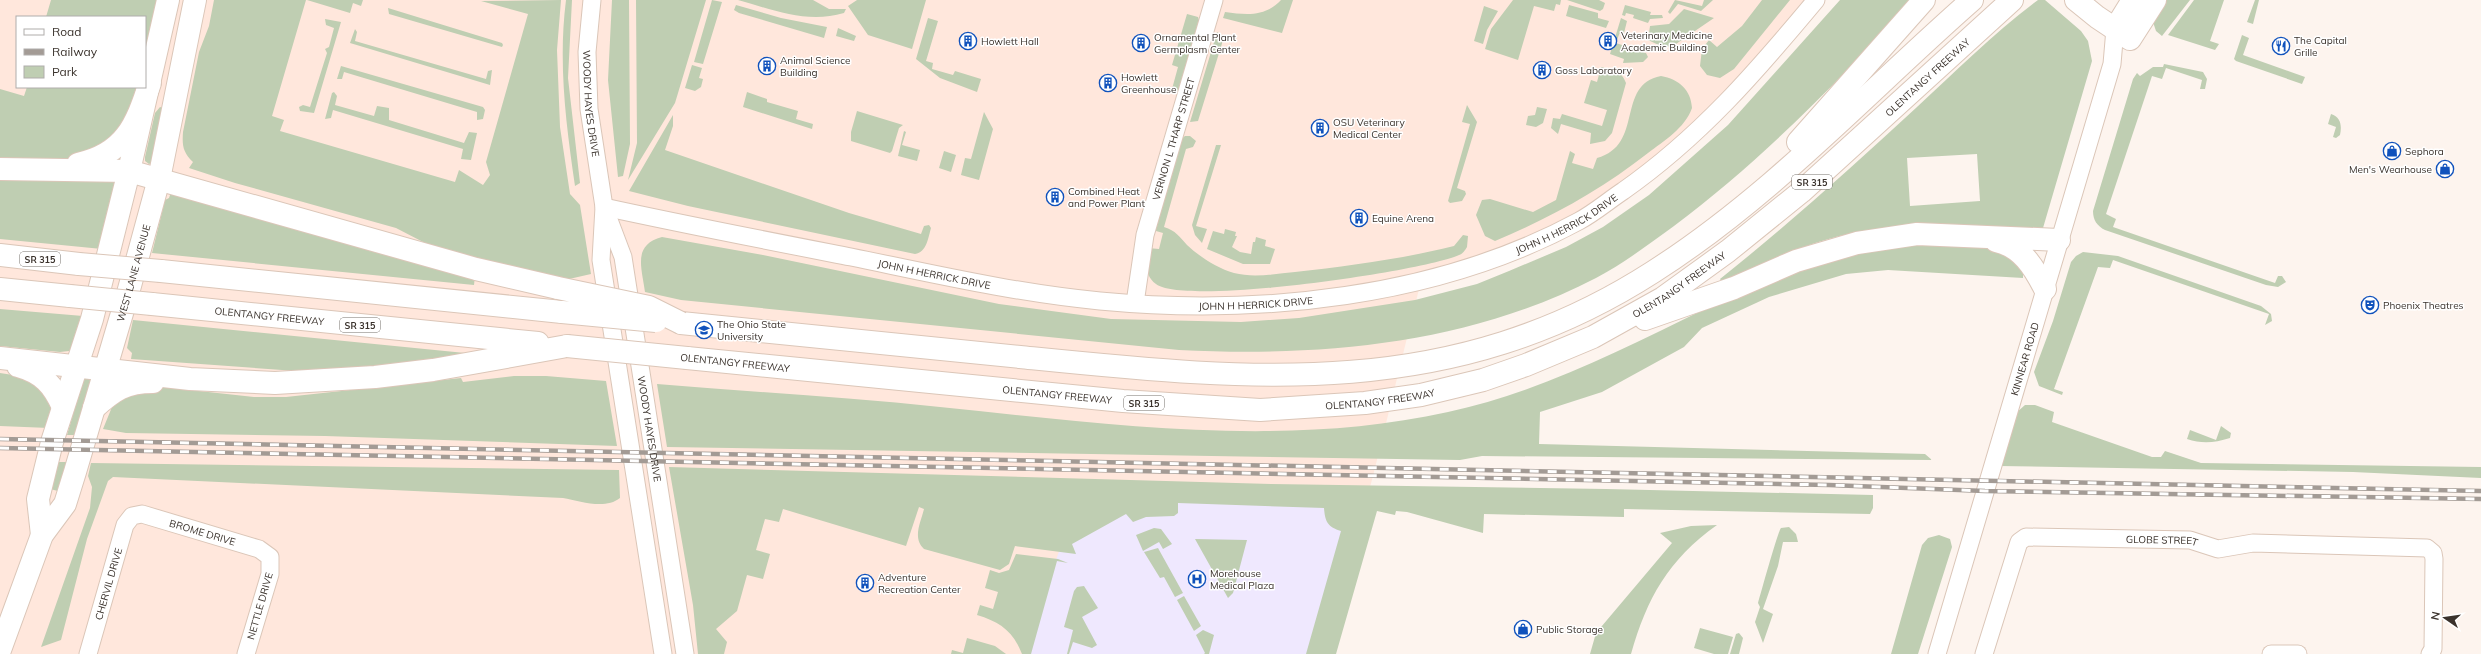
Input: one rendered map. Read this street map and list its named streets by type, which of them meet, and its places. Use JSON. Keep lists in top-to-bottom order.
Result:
{
  "streets": {
    "main road": ["OLENTANGY FREEWAY", "SR 315", "WEST LANE AVENUE"],
    "street": [
      "WOODY HAYES DRIVE",
      "VERNON L THARP STREET",
      "JOHN H HERRICK DRIVE",
      "KINNEAR ROAD",
      "BROME DRIVE",
      "GLOBE STREET",
      "CHERVIL DRIVE",
      "NETTLE DRIVE"
    ]
  },
  "crossings": [
    ["WOODY HAYES DRIVE", "JOHN H HERRICK DRIVE"],
    ["VERNON L THARP STREET", "JOHN H HERRICK DRIVE"],
    ["BROME DRIVE", "CHERVIL DRIVE"],
    ["BROME DRIVE", "NETTLE DRIVE"]
  ],
  "places": {
    "building": [
      "Howlett Hall",
      "Veterinary Medicine Academic Building",
      "Ornamental Plant Germplasm Center",
      "Animal Science Building",
      "Goss Laboratory",
      "Howlett Greenhouse",
      "OSU Veterinary Medical Center",
      "Combined Heat and Power Plant",
      "Equine Arena",
      "Adventure Recreation Center"
    ],
    "restaurant": ["The Capital Grille"],
    "shop": ["Sephora", "Men's Wearhouse", "Public Storage"],
    "theatre": ["Phoenix Theatres"],
    "school or university": ["The Ohio State University"],
    "hospital": ["Morehouse Medical Plaza"]
  },
  "legend": ["Road", "Railway", "Park"],
  "north": "left"
}
